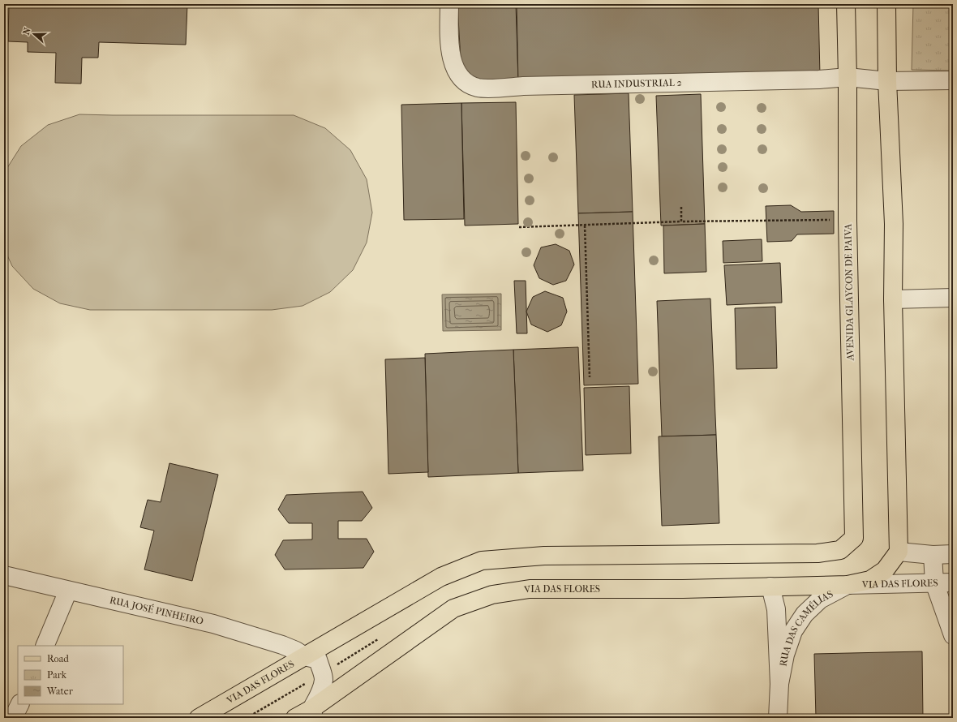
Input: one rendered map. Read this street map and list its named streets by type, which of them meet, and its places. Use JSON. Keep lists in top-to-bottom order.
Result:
{
  "streets": {
    "main road": ["AVENIDA GLAYCON DE PAIVA", "VIA DAS FLORES"],
    "street": ["RUA INDUSTRIAL 2", "RUA JOSÉ PINHEIRO", "RUA DAS CAMÉLIAS"]
  },
  "crossings": [
    ["RUA INDUSTRIAL 2", "AVENIDA GLAYCON DE PAIVA"],
    ["AVENIDA GLAYCON DE PAIVA", "VIA DAS FLORES"],
    ["VIA DAS FLORES", "RUA JOSÉ PINHEIRO"],
    ["VIA DAS FLORES", "RUA DAS CAMÉLIAS"]
  ],
  "legend": ["Road", "Park", "Water"],
  "north": "left"
}
